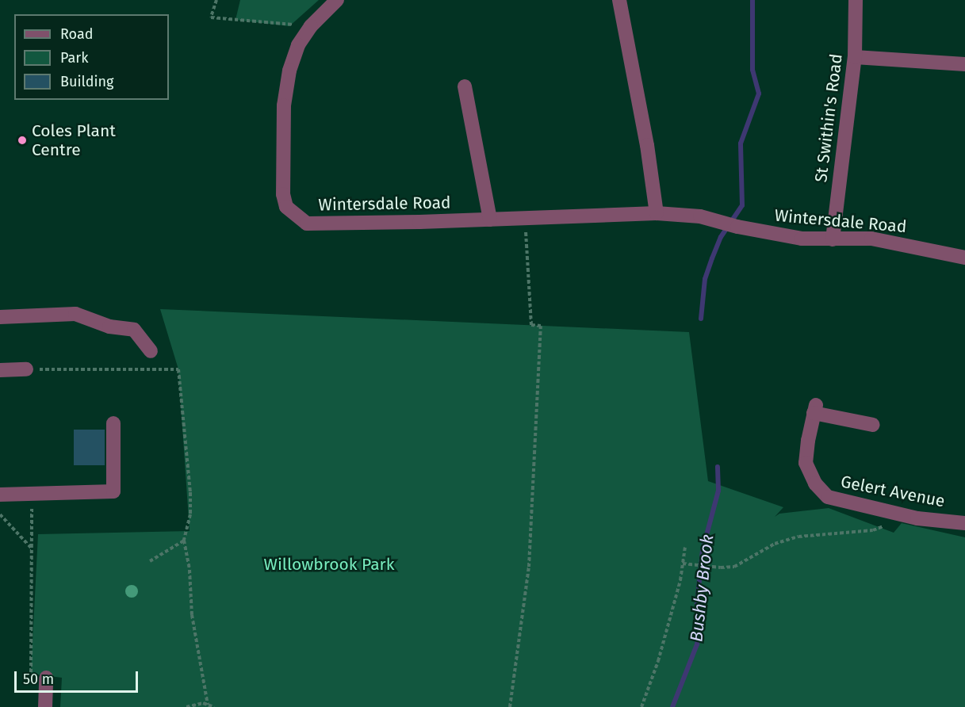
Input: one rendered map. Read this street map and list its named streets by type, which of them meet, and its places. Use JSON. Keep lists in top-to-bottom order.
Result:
{
  "streets": {
    "street": ["St Swithin's Road", "Wintersdale Road", "Gelert Avenue"]
  },
  "crossings": [
    ["St Swithin's Road", "Wintersdale Road"]
  ],
  "water": ["Bushby Brook"],
  "parks": ["Willowbrook Park"],
  "places": ["Coles Plant Centre"],
  "legend": ["Road", "Park", "Building"],
  "scale_bar": "50 m"
}
